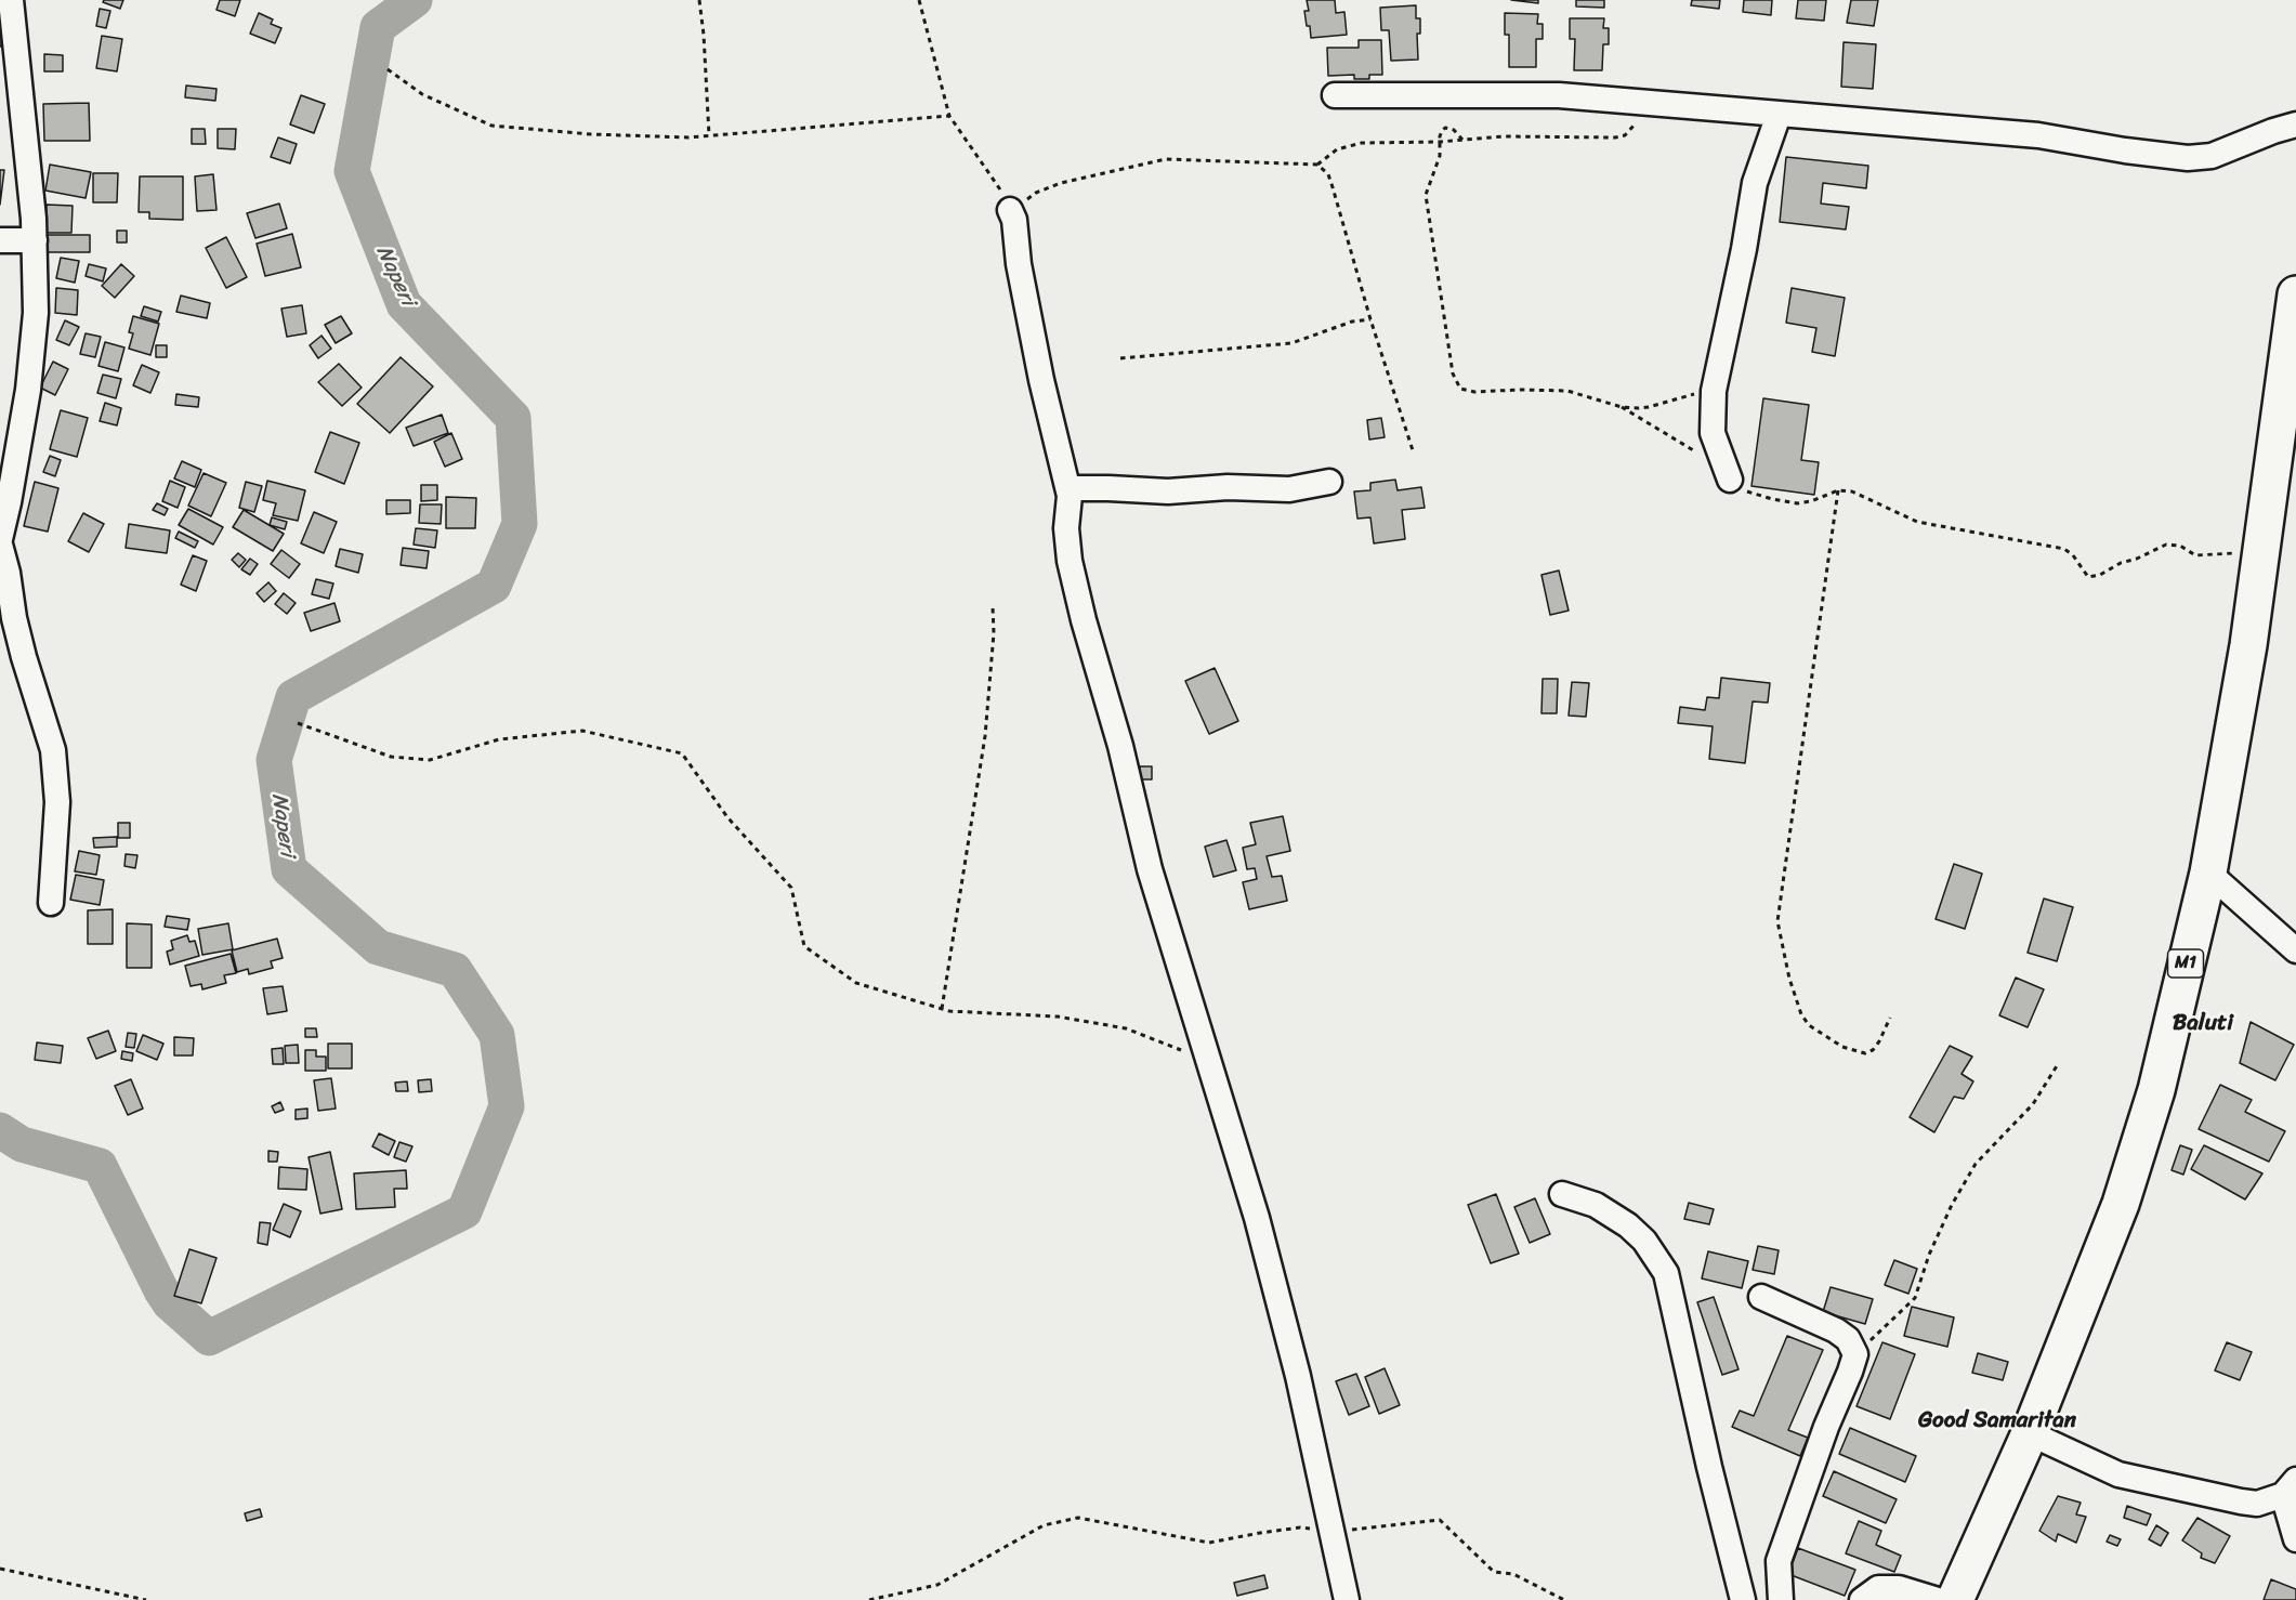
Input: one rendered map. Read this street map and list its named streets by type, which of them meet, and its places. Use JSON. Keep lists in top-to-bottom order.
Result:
{
  "streets": {
    "highway": ["M1"]
  },
  "districts": ["Baluti", "Good Samaritan"],
  "water": ["Naperi"]
}
